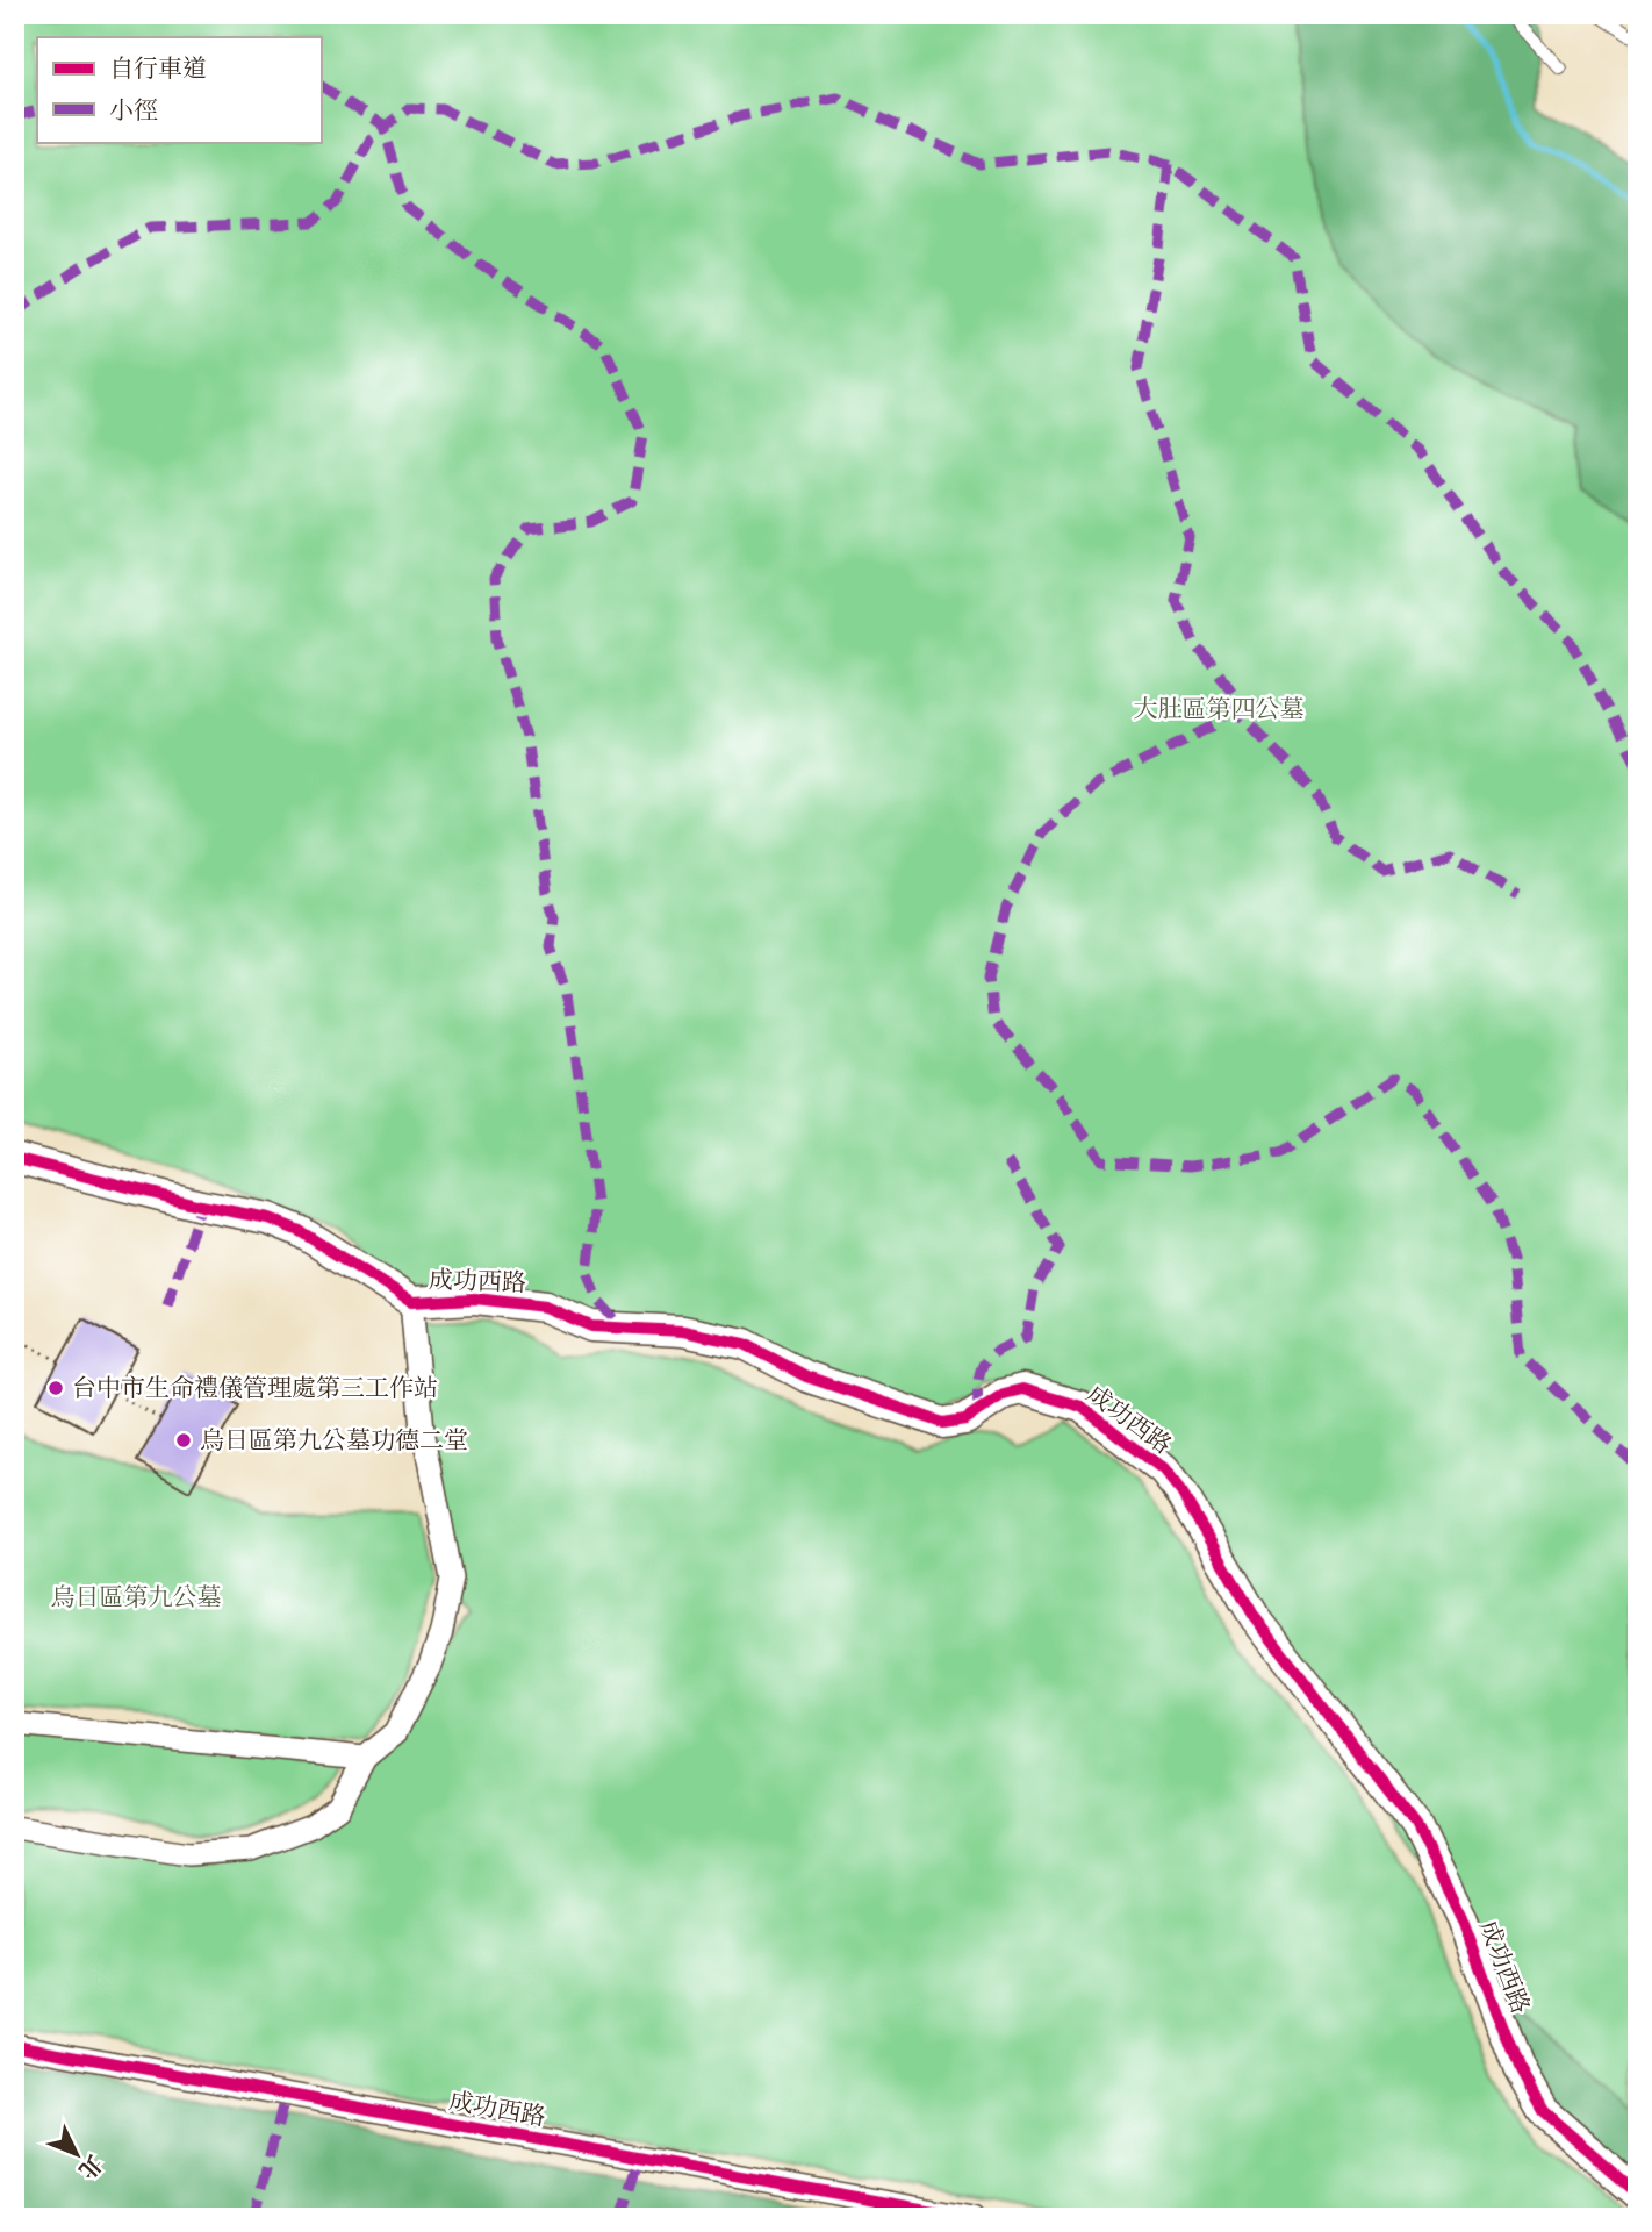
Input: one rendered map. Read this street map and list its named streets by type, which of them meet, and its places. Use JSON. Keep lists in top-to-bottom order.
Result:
{
  "streets": {
    "street": ["成功西路"]
  },
  "parks": ["大肚區第四公墓", "烏日區第九公墓"],
  "places": ["台中市生命禮儀管理處第三工作站", "烏日區第九公墓功德二堂"],
  "legend": ["自行車道", "小徑"],
  "north": "bottom right"
}
